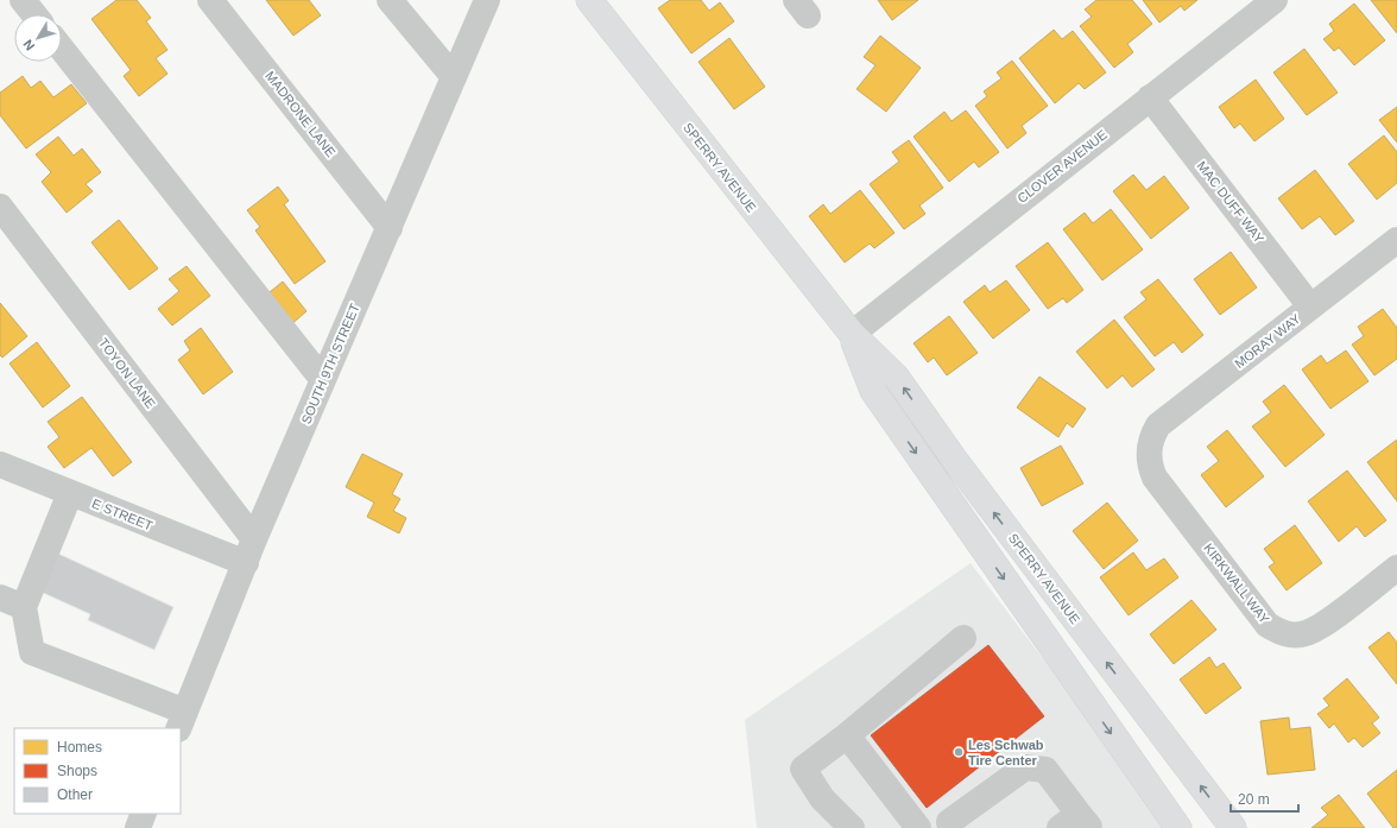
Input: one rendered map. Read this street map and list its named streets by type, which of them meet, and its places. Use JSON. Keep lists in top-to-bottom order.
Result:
{
  "streets": {
    "main road": ["SPERRY AVENUE"],
    "street": [
      "MADRONE LANE",
      "CLOVER AVENUE",
      "MAC DUFF WAY",
      "MORAY WAY",
      "SOUTH 9TH STREET",
      "TOYON LANE",
      "E STREET",
      "KIRKWALL WAY"
    ]
  },
  "crossings": [
    ["MADRONE LANE", "SOUTH 9TH STREET"],
    ["CLOVER AVENUE", "SPERRY AVENUE"],
    ["CLOVER AVENUE", "MAC DUFF WAY"],
    ["MAC DUFF WAY", "MORAY WAY"],
    ["MORAY WAY", "KIRKWALL WAY"],
    ["SOUTH 9TH STREET", "TOYON LANE"],
    ["SOUTH 9TH STREET", "E STREET"],
    ["TOYON LANE", "E STREET"]
  ],
  "places": ["Les Schwab Tire Center"],
  "legend": ["Homes", "Shops", "Other"],
  "scale_bar": "20 m",
  "north": "bottom left"
}
